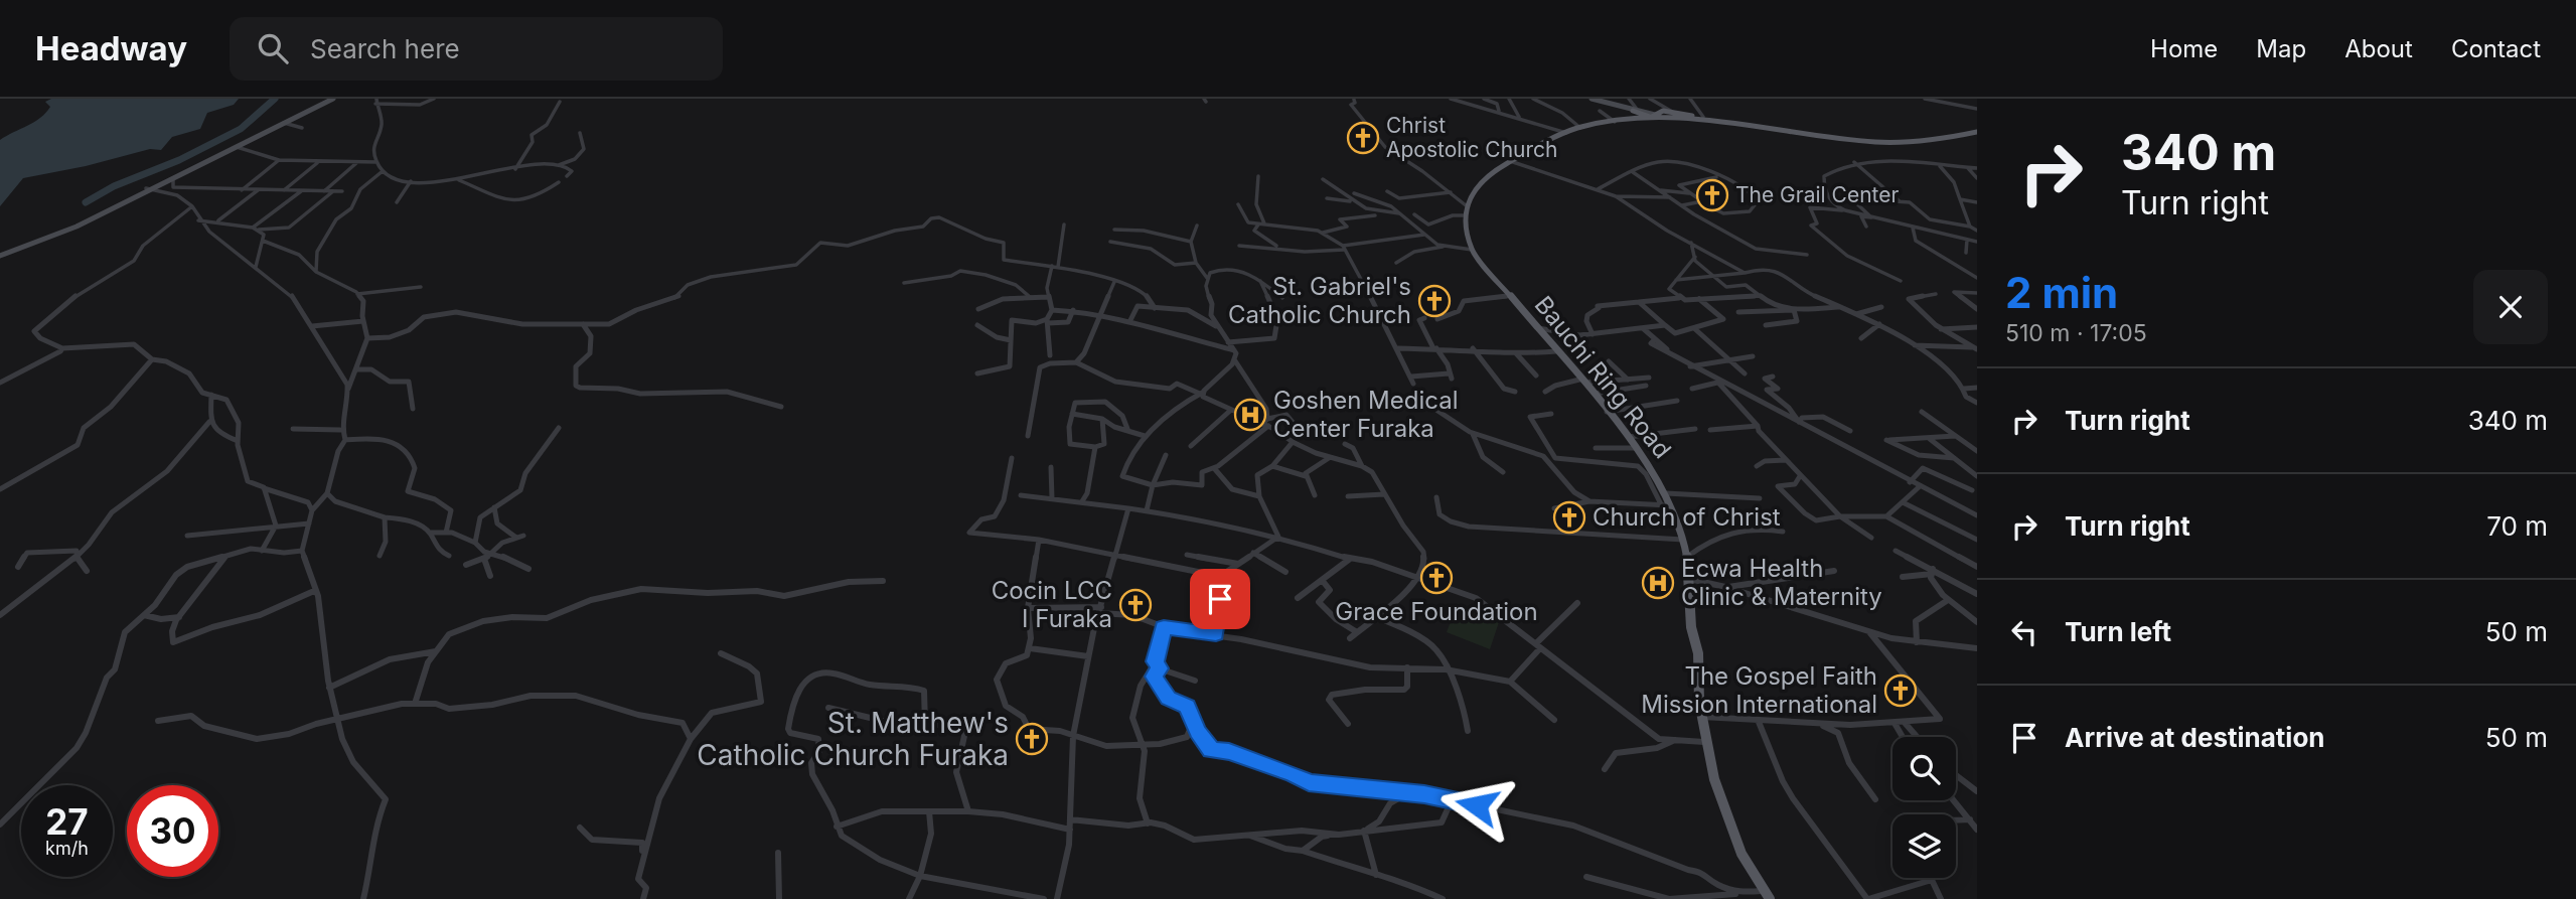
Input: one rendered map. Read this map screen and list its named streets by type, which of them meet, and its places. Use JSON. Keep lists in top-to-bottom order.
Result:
{
  "streets": {
    "main road": ["Bauchi Ring Road"]
  },
  "places": {
    "church": [
      "Christ Apostolic Church",
      "The Grail Center",
      "St. Gabriel's Catholic Church",
      "Church of Christ",
      "Grace Foundation",
      "Cocin LCC I Furaka",
      "The Gospel Faith Mission International",
      "St. Matthew's Catholic Church Furaka"
    ],
    "hospital": ["Goshen Medical Center Furaka", "Ecwa Health Clinic & Maternity"]
  },
  "page": {
    "header": "Headway",
    "search": "Search here",
    "nav": [
      "Home",
      "Map",
      "About",
      "Contact"
    ],
    "turn": ["340 m", "Turn right"],
    "heading": ["2 min", "510 m · 17:05"],
    "list": [
      {
        "name": "Turn right",
        "value": "340 m"
      },
      {
        "name": "Turn right",
        "value": "70 m"
      },
      {
        "name": "Turn left",
        "value": "50 m"
      },
      {
        "name": "Arrive at destination",
        "value": "50 m"
      }
    ],
    "speed": "27 km/h",
    "limit": "30"
  }
}
